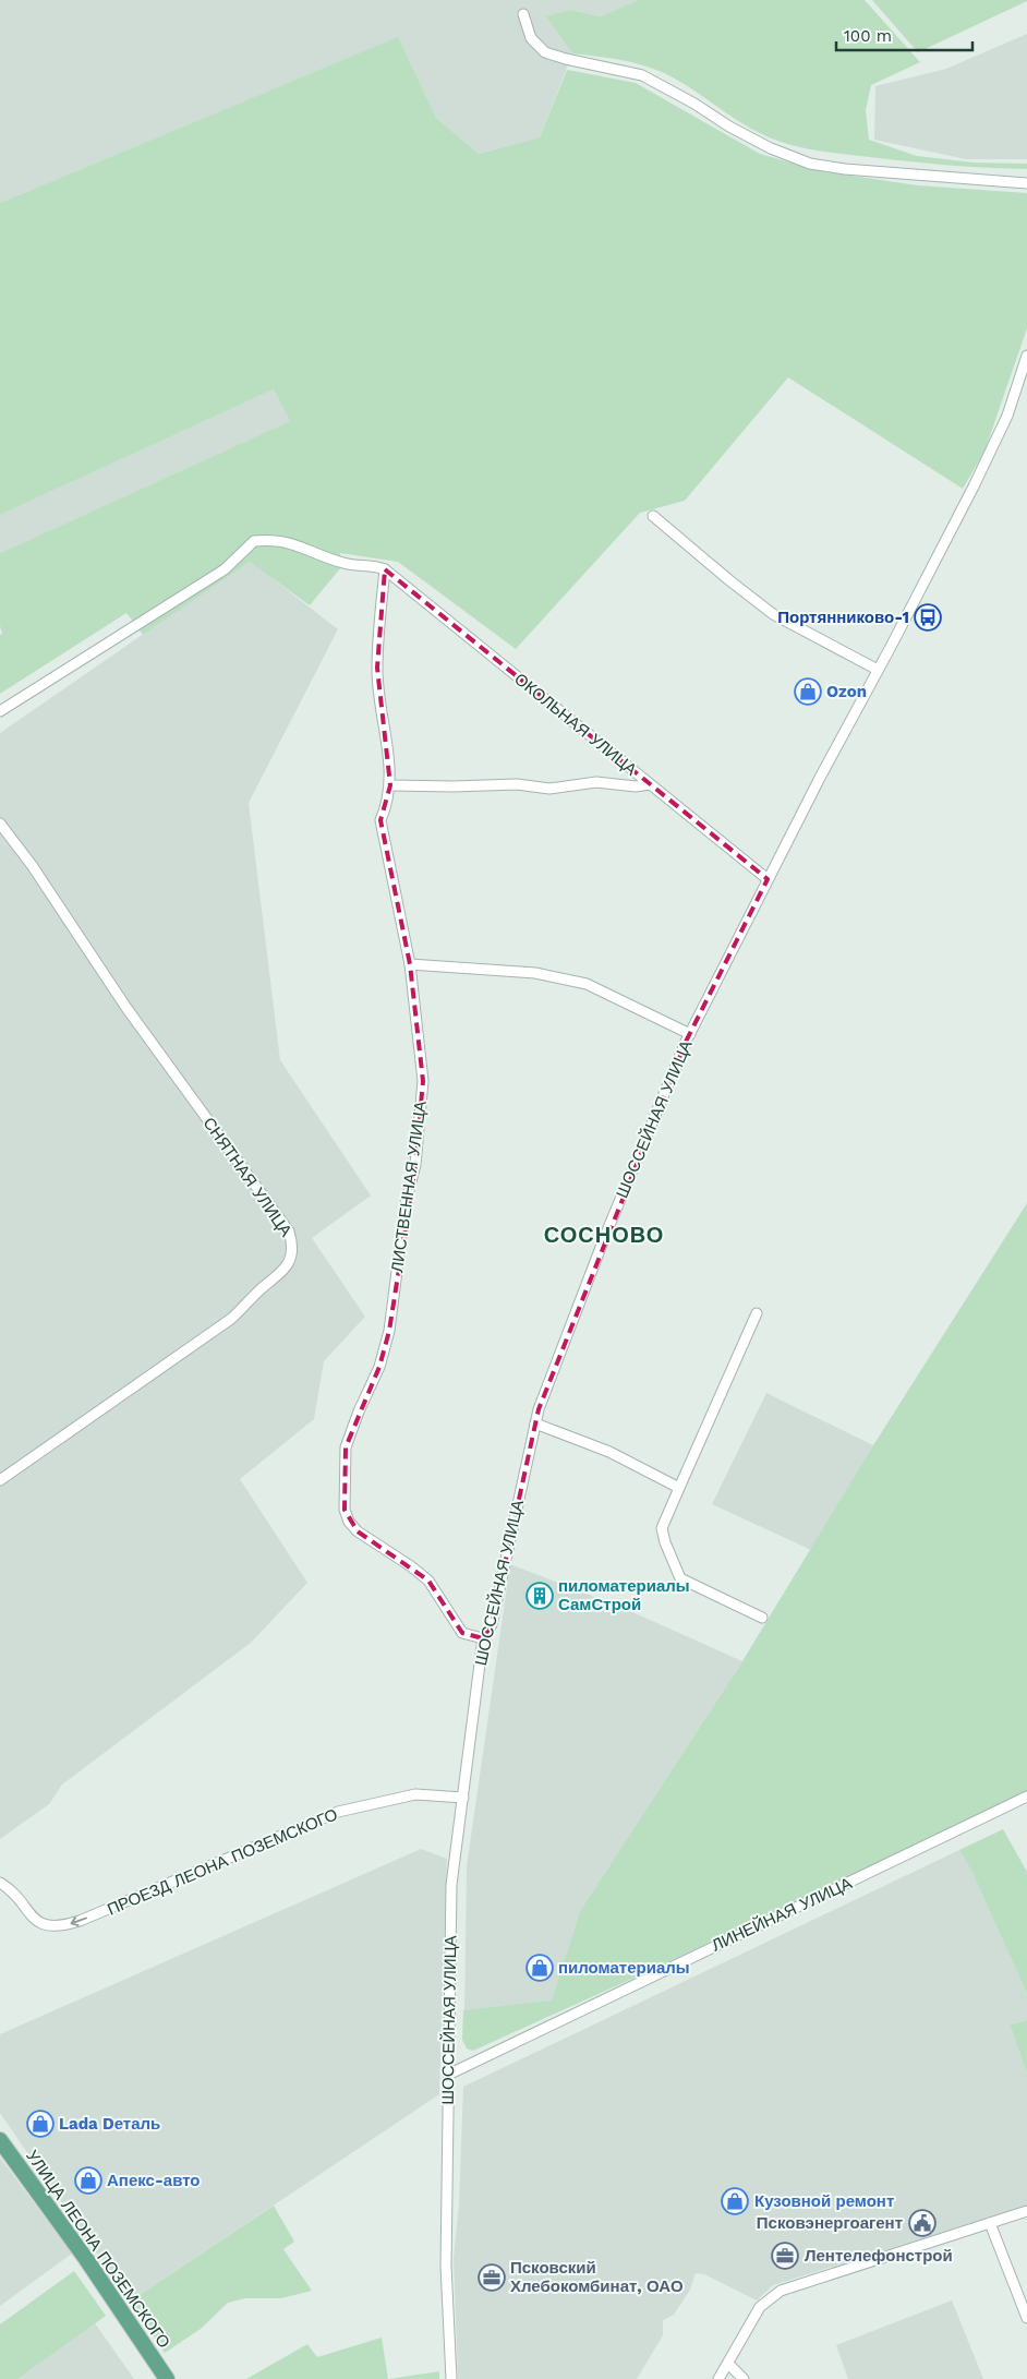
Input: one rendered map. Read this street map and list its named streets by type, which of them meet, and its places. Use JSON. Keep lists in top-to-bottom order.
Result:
{
  "streets": {
    "main road": ["УЛИЦА ЛЕОНА ПОЗЕМСКОГО"],
    "street": [
      "ОКОЛЬНАЯ УЛИЦА",
      "ШОССЕЙНАЯ УЛИЦА",
      "СНЯТНАЯ УЛИЦА",
      "ЛИСТВЕННАЯ УЛИЦА",
      "ПРОЕЗД ЛЕОНА ПОЗЕМСКОГО",
      "ЛИНЕЙНАЯ УЛИЦА"
    ]
  },
  "crossings": [
    ["ОКОЛЬНАЯ УЛИЦА", "ШОССЕЙНАЯ УЛИЦА"],
    ["ОКОЛЬНАЯ УЛИЦА", "ЛИСТВЕННАЯ УЛИЦА"],
    ["ШОССЕЙНАЯ УЛИЦА", "ЛИСТВЕННАЯ УЛИЦА"],
    ["ШОССЕЙНАЯ УЛИЦА", "ПРОЕЗД ЛЕОНА ПОЗЕМСКОГО"],
    ["ШОССЕЙНАЯ УЛИЦА", "ЛИНЕЙНАЯ УЛИЦА"]
  ],
  "one_way": ["ПРОЕЗД ЛЕОНА ПОЗЕМСКОГО"],
  "districts": ["СОСНОВО"],
  "places": {
    "bus stop": ["Портянниково-1"],
    "shop": [
      "Ozon",
      "пиломатериалы",
      "Lada Dеталь",
      "Апекс-авто",
      "Кузовной ремонт"
    ],
    "building": ["пиломатериалы СамСтрой"],
    "public building": ["Псковэнергоагент"],
    "office": ["Лентелефонстрой", "Псковский Хлебокомбинат, ОАО"]
  },
  "scale_bar": "100 m"
}
